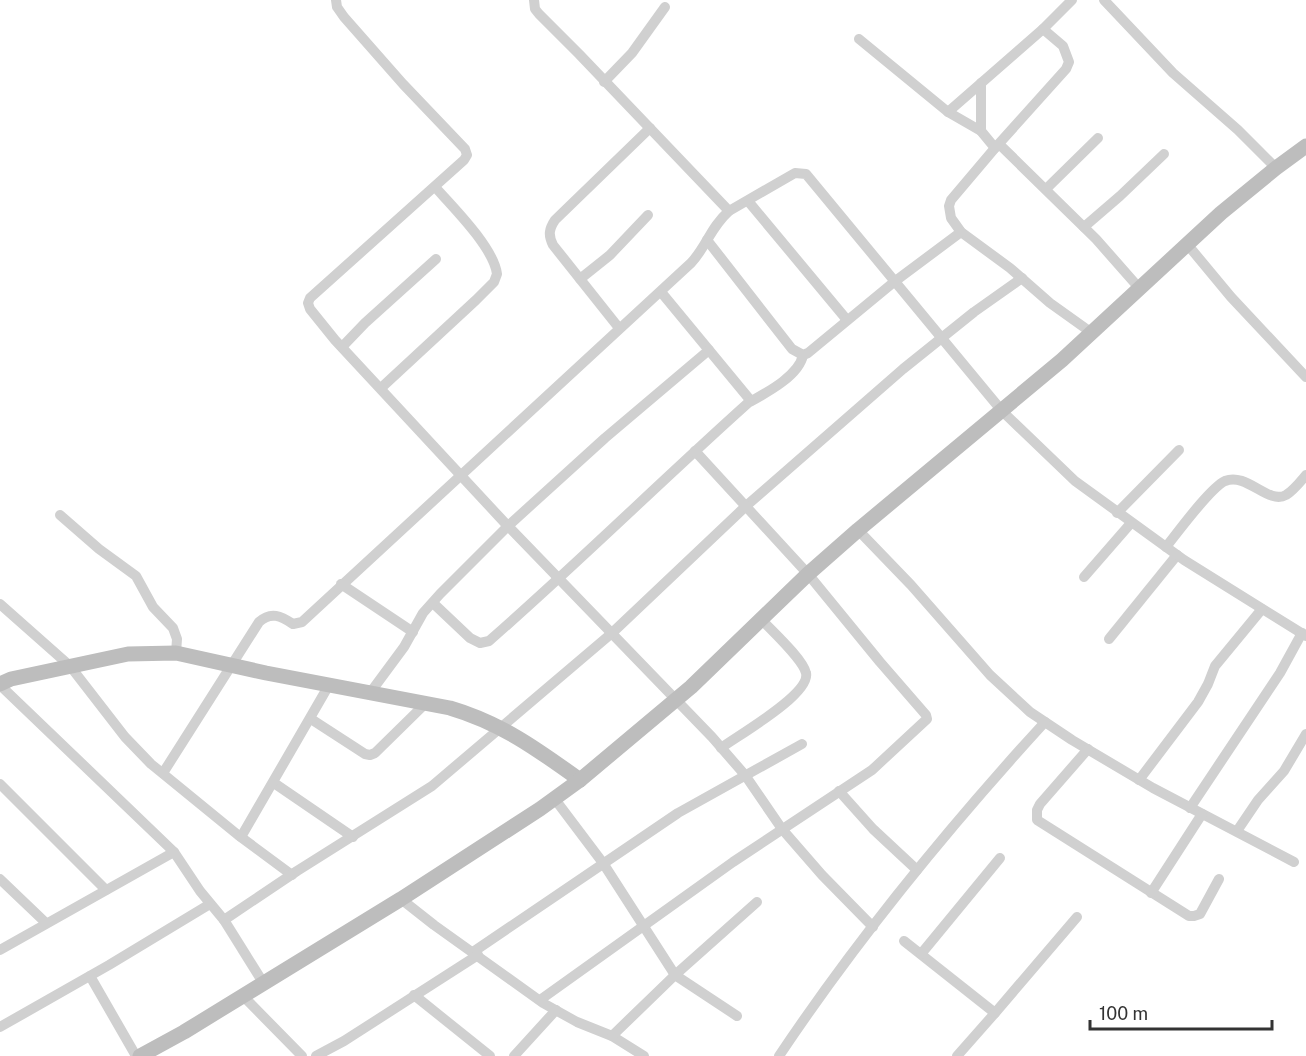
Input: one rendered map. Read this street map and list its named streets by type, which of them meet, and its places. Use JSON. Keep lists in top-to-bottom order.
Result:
{
  "scale_bar": "100 m"
}
